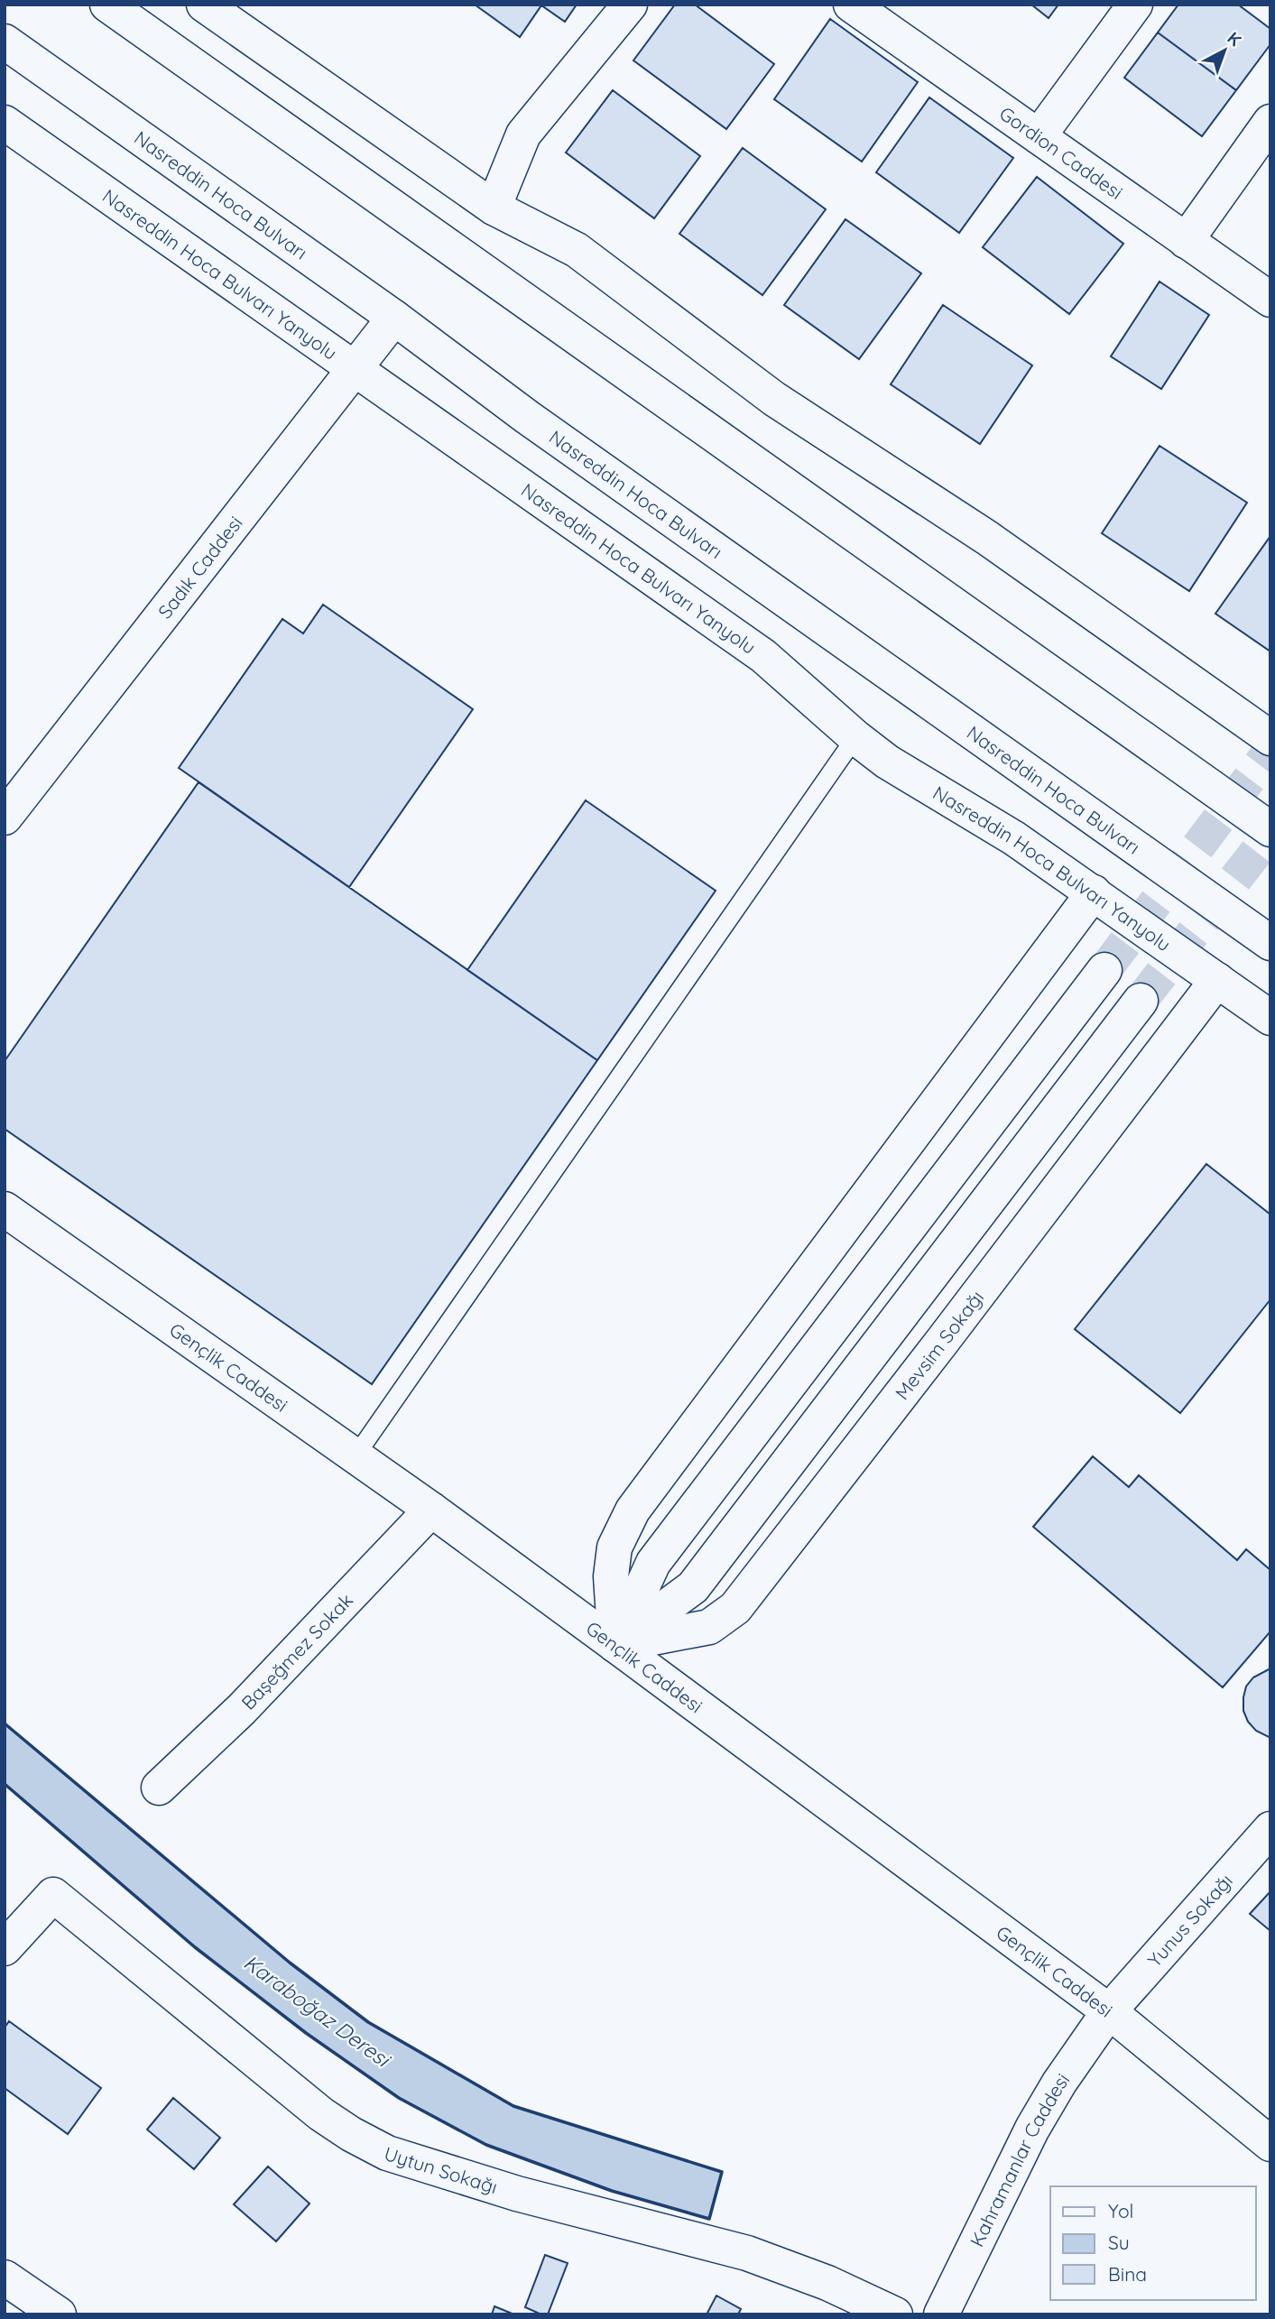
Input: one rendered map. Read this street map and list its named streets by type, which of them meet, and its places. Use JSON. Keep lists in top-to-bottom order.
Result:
{
  "streets": {
    "main road": [
      "Gordion Caddesi",
      "Nasreddin Hoca Bulvarı",
      "Nasreddin Hoca Bulvarı Yanyolu",
      "Sadık Caddesi",
      "Mevsim Sokağı",
      "Gençlik Caddesi",
      "Başeğmez Sokak",
      "Yunus Sokağı",
      "Kahramanlar Caddesi",
      "Uytun Sokağı"
    ]
  },
  "crossings": [
    ["Nasreddin Hoca Bulvarı", "Sadık Caddesi"],
    ["Nasreddin Hoca Bulvarı Yanyolu", "Sadık Caddesi"],
    ["Nasreddin Hoca Bulvarı Yanyolu", "Mevsim Sokağı"],
    ["Mevsim Sokağı", "Gençlik Caddesi"],
    ["Gençlik Caddesi", "Başeğmez Sokak"],
    ["Gençlik Caddesi", "Yunus Sokağı"],
    ["Gençlik Caddesi", "Kahramanlar Caddesi"],
    ["Yunus Sokağı", "Kahramanlar Caddesi"]
  ],
  "water": ["Karaboğaz Deresi"],
  "legend": ["Yol", "Su", "Bina"],
  "north": "top right"
}
